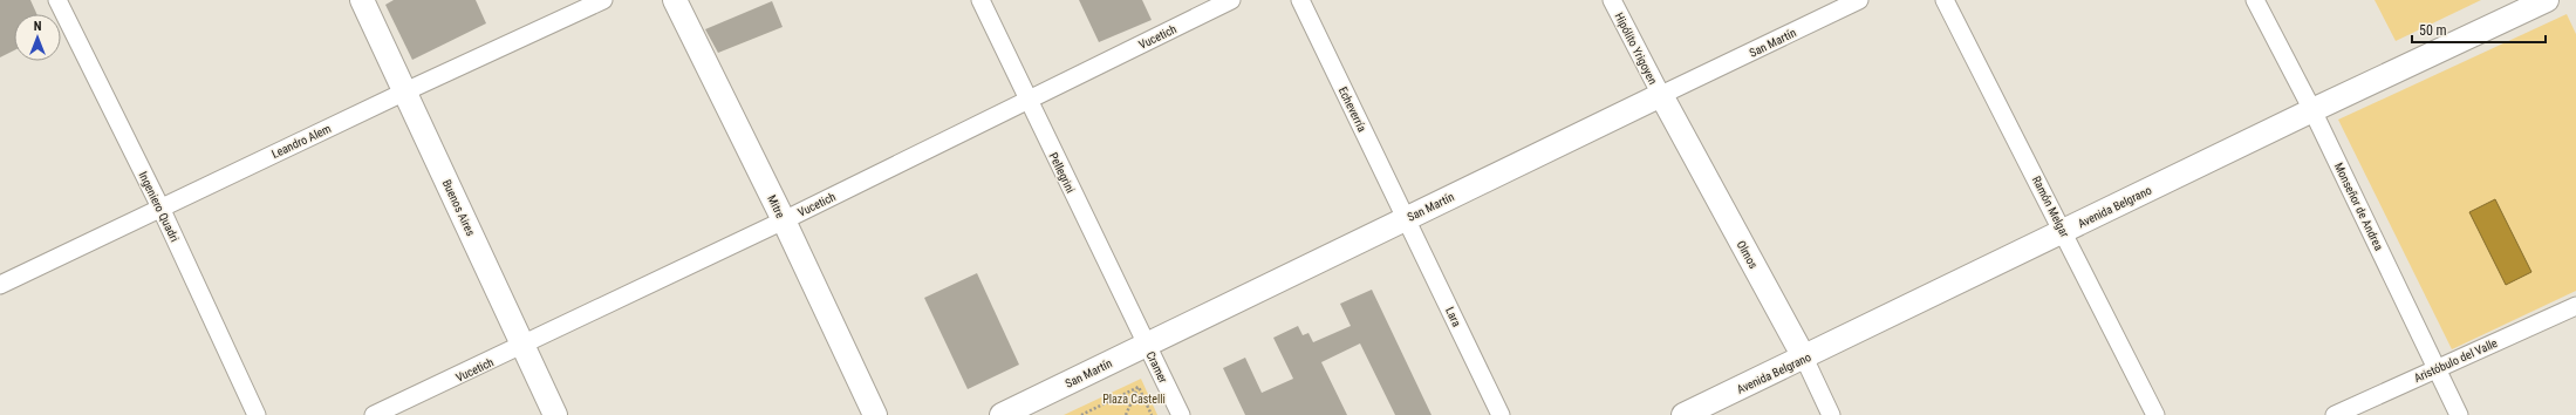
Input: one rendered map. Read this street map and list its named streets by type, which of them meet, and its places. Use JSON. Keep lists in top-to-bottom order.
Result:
{
  "streets": {
    "main road": [
      "San Martín",
      "Mitre",
      "Avenida Belgrano",
      "Buenos Aires",
      "Olmos"
    ],
    "street": [
      "Vucetich",
      "Hipólito Yrigoyen",
      "Echeverría",
      "Leandro Alem",
      "Pellegrini",
      "Ingeniero Quadri",
      "Ramón Melgar",
      "Monseñor de Andrea",
      "Lara",
      "Aristóbulo del Valle",
      "Cramer"
    ]
  },
  "crossings": [
    ["Vucetich", "Pellegrini"],
    ["Vucetich", "Mitre"],
    ["Vucetich", "Buenos Aires"],
    ["San Martín", "Hipólito Yrigoyen"],
    ["San Martín", "Echeverría"],
    ["San Martín", "Pellegrini"],
    ["San Martín", "Olmos"],
    ["San Martín", "Lara"],
    ["San Martín", "Cramer"],
    ["Hipólito Yrigoyen", "Olmos"],
    ["Echeverría", "Lara"],
    ["Leandro Alem", "Ingeniero Quadri"],
    ["Leandro Alem", "Buenos Aires"],
    ["Pellegrini", "Cramer"],
    ["Ramón Melgar", "Avenida Belgrano"],
    ["Avenida Belgrano", "Monseñor de Andrea"],
    ["Avenida Belgrano", "Olmos"],
    ["Monseñor de Andrea", "Aristóbulo del Valle"]
  ],
  "parks": ["Plaza Castelli"],
  "scale_bar": "50 m",
  "north": "top"
}
